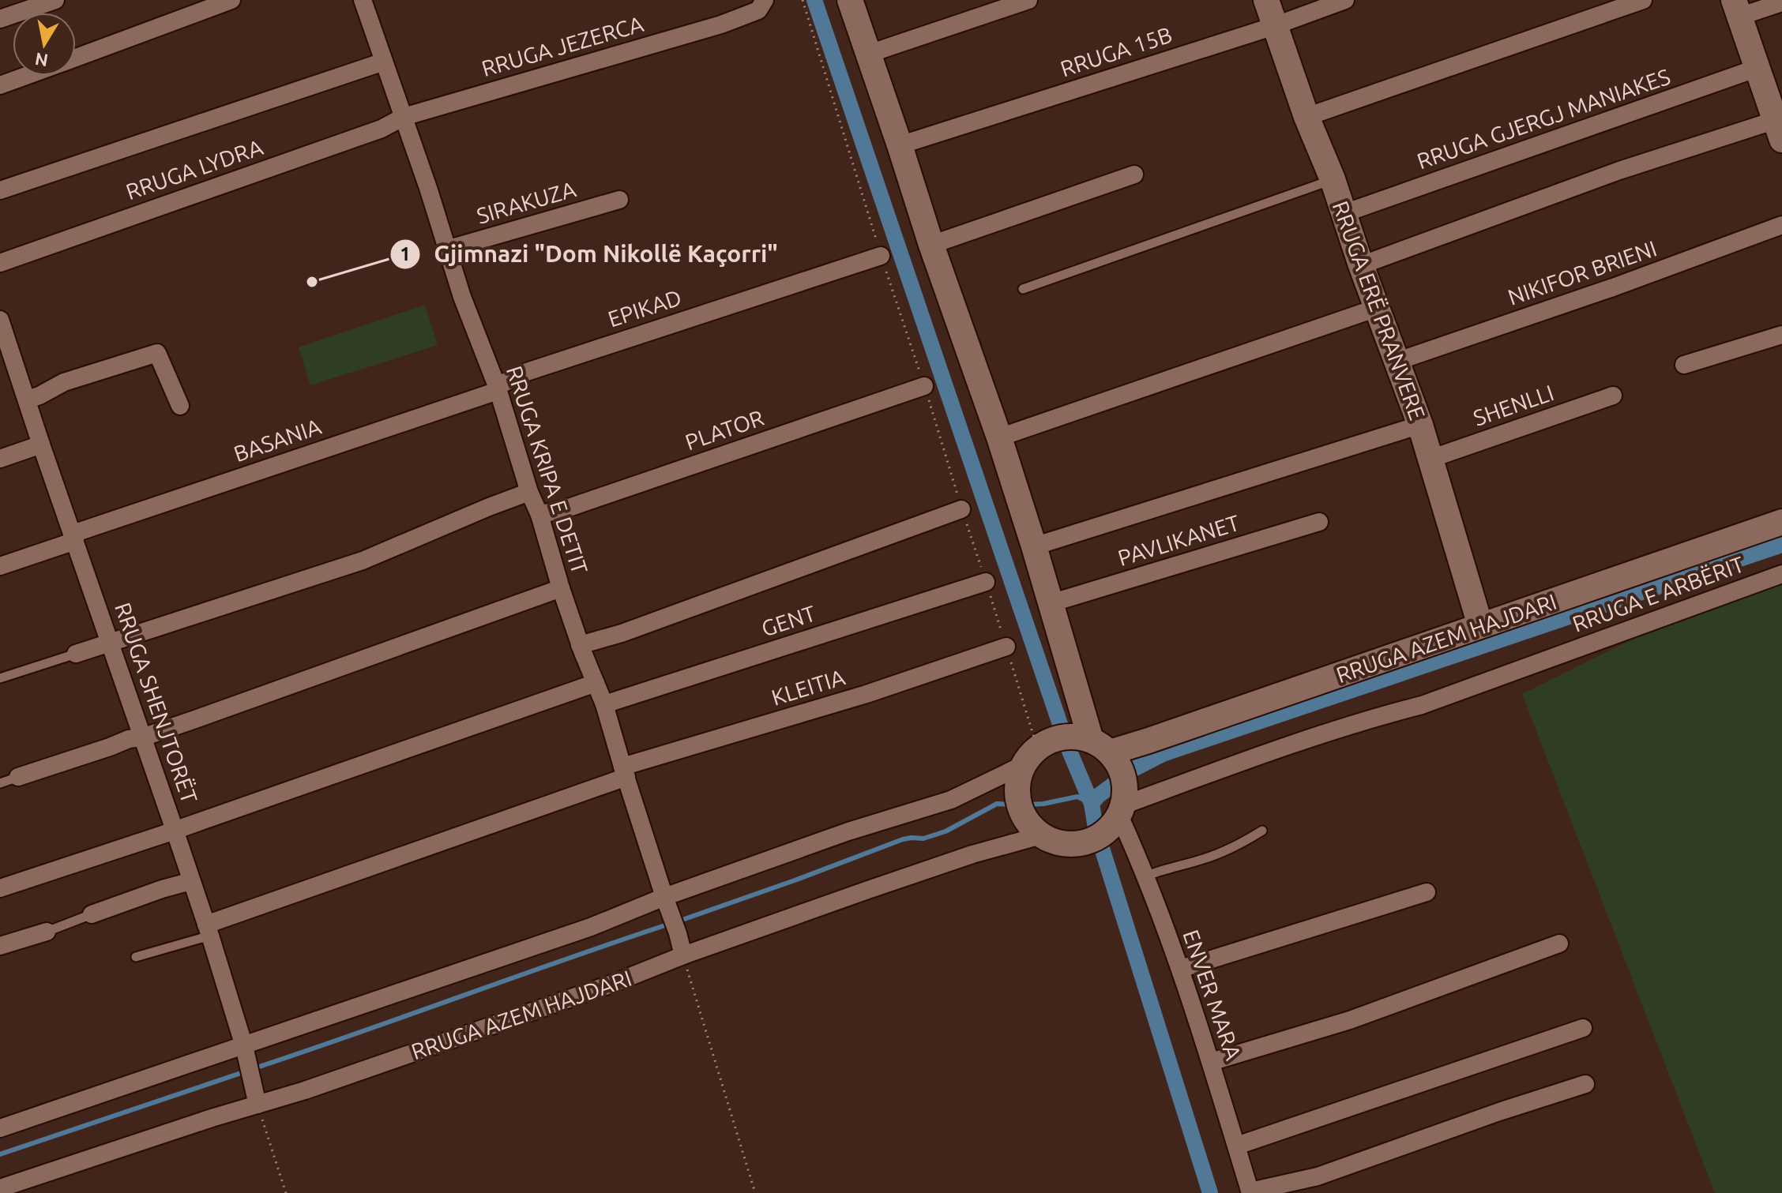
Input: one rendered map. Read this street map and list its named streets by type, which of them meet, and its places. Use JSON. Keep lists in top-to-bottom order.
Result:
{
  "streets": {
    "street": [
      "RRUGA JEZERCA",
      "RRUGA 15B",
      "RRUGA GJERGJ MANIAKES",
      "RRUGA LYDRA",
      "SIRAKUZA",
      "NIKIFOR BRIENI",
      "EPIKAD",
      "RRUGA ERË PRANVERE",
      "SHENLLI",
      "PLATOR",
      "BASANIA",
      "RRUGA KRIPA E DETIT",
      "PAVLIKANET",
      "RRUGA E ARBËRIT",
      "GENT",
      "RRUGA AZEM HAJDARI",
      "KLEITIA",
      "RRUGA SHENJTORËT",
      "ENVER MARA"
    ]
  },
  "crossings": [
    ["RRUGA JEZERCA", "RRUGA LYDRA"],
    ["RRUGA JEZERCA", "RRUGA KRIPA E DETIT"],
    ["RRUGA 15B", "RRUGA ERË PRANVERE"],
    ["RRUGA GJERGJ MANIAKES", "RRUGA ERË PRANVERE"],
    ["RRUGA LYDRA", "RRUGA KRIPA E DETIT"],
    ["SIRAKUZA", "RRUGA KRIPA E DETIT"],
    ["NIKIFOR BRIENI", "RRUGA ERË PRANVERE"],
    ["EPIKAD", "BASANIA"],
    ["EPIKAD", "RRUGA KRIPA E DETIT"],
    ["RRUGA ERË PRANVERE", "SHENLLI"],
    ["RRUGA ERË PRANVERE", "RRUGA AZEM HAJDARI"],
    ["PLATOR", "RRUGA KRIPA E DETIT"],
    ["BASANIA", "RRUGA KRIPA E DETIT"],
    ["BASANIA", "RRUGA SHENJTORËT"],
    ["RRUGA KRIPA E DETIT", "GENT"],
    ["RRUGA KRIPA E DETIT", "RRUGA AZEM HAJDARI"],
    ["RRUGA KRIPA E DETIT", "KLEITIA"],
    ["RRUGA E ARBËRIT", "RRUGA AZEM HAJDARI"],
    ["RRUGA E ARBËRIT", "ENVER MARA"],
    ["RRUGA AZEM HAJDARI", "RRUGA SHENJTORËT"],
    ["RRUGA AZEM HAJDARI", "ENVER MARA"],
    ["KLEITIA", "RRUGA SHENJTORËT"]
  ],
  "places": ["Gjimnazi \"Dom Nikollë Kaçorri\""],
  "north": "bottom"
}
